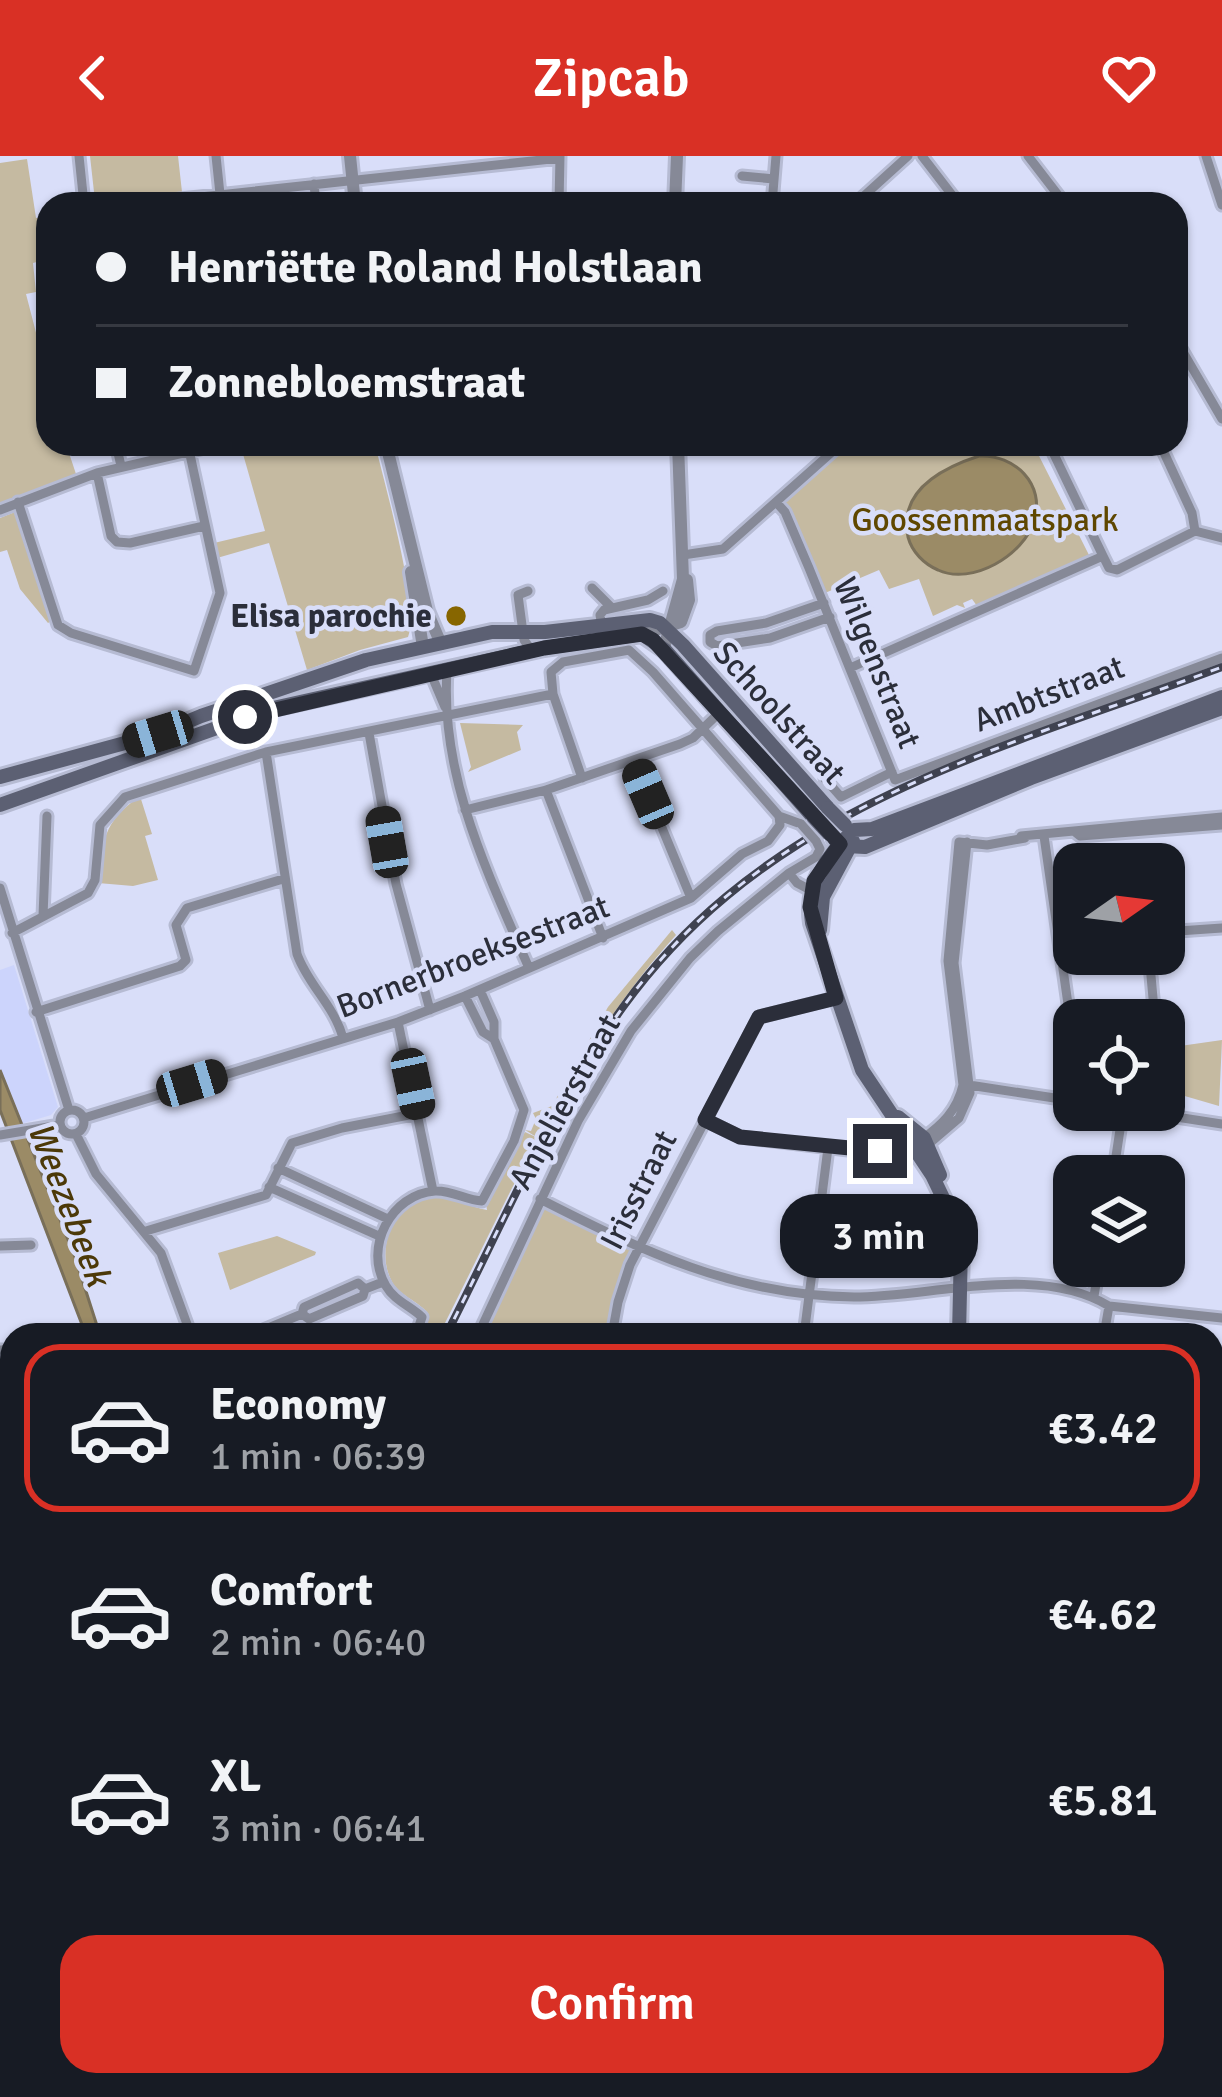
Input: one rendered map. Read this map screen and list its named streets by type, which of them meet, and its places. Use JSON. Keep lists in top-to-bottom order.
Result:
{
  "streets": {
    "main road": ["Schoolstraat"],
    "street": [
      "Wilgenstraat",
      "Ambtstraat",
      "Bornerbroeksestraat",
      "Anjelierstraat",
      "Irisstraat"
    ]
  },
  "crossings": [
    ["Wilgenstraat", "Ambtstraat"],
    ["Schoolstraat", "Bornerbroeksestraat"],
    ["Schoolstraat", "Anjelierstraat"]
  ],
  "water": ["Weezebeek"],
  "parks": ["Goossenmaatspark"],
  "places": ["Elisa parochie"],
  "north": "right",
  "page": {
    "header": "Zipcab",
    "banner": ["Henriëtte Roland Holstlaan", "Zonnebloemstraat"],
    "bubble": "3 min",
    "list": [
      {
        "name": "Economy",
        "note": "1 min · 06:39",
        "value": "€3.42"
      },
      {
        "name": "Comfort",
        "note": "2 min · 06:40",
        "value": "€4.62"
      },
      {
        "name": "XL",
        "note": "3 min · 06:41",
        "value": "€5.81"
      }
    ],
    "buttons": "Confirm"
  }
}
